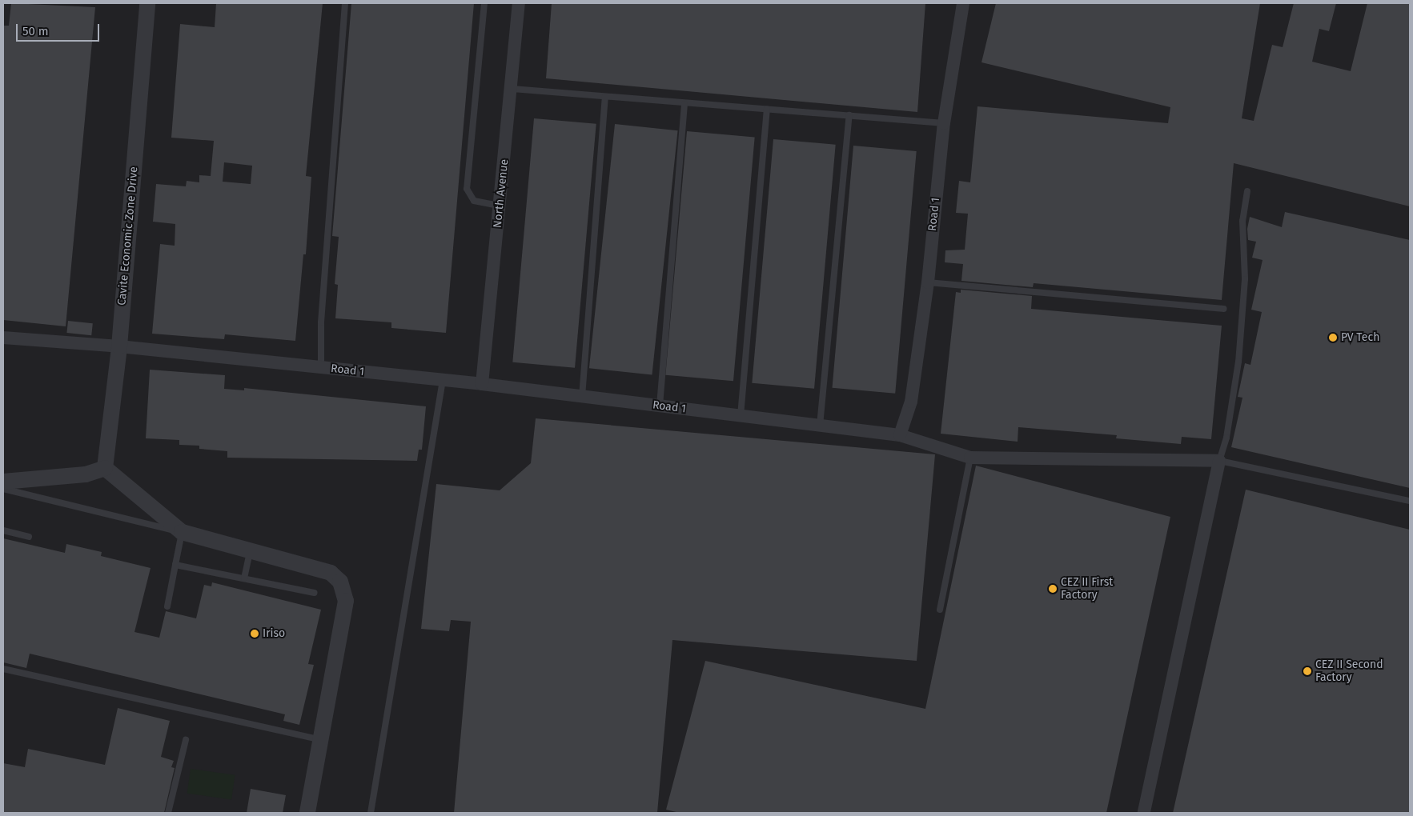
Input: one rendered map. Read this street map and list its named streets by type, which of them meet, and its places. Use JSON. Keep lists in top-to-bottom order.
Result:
{
  "streets": {
    "street": ["North Avenue", "Road 1", "Cavite Economic Zone Drive"]
  },
  "crossings": [
    ["North Avenue", "Road 1"],
    ["Road 1", "Cavite Economic Zone Drive"]
  ],
  "places": [
    "PV Tech",
    "CEZ II First Factory",
    "Iriso",
    "CEZ II Second Factory"
  ],
  "scale_bar": "50 m"
}
